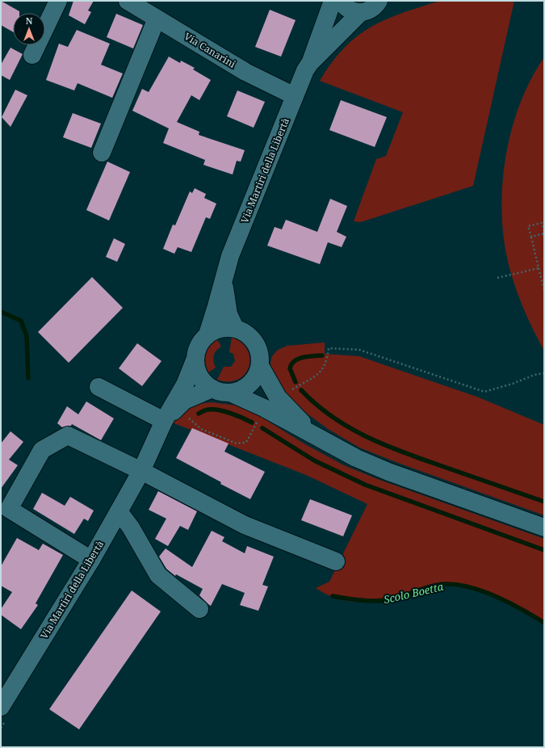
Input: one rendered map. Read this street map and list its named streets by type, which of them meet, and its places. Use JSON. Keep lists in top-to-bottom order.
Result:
{
  "streets": {
    "street": ["Via Canarini", "Via Martiri della Libertà"]
  },
  "crossings": [
    ["Via Canarini", "Via Martiri della Libertà"]
  ],
  "water": ["Scolo Boetta"],
  "north": "top"
}
